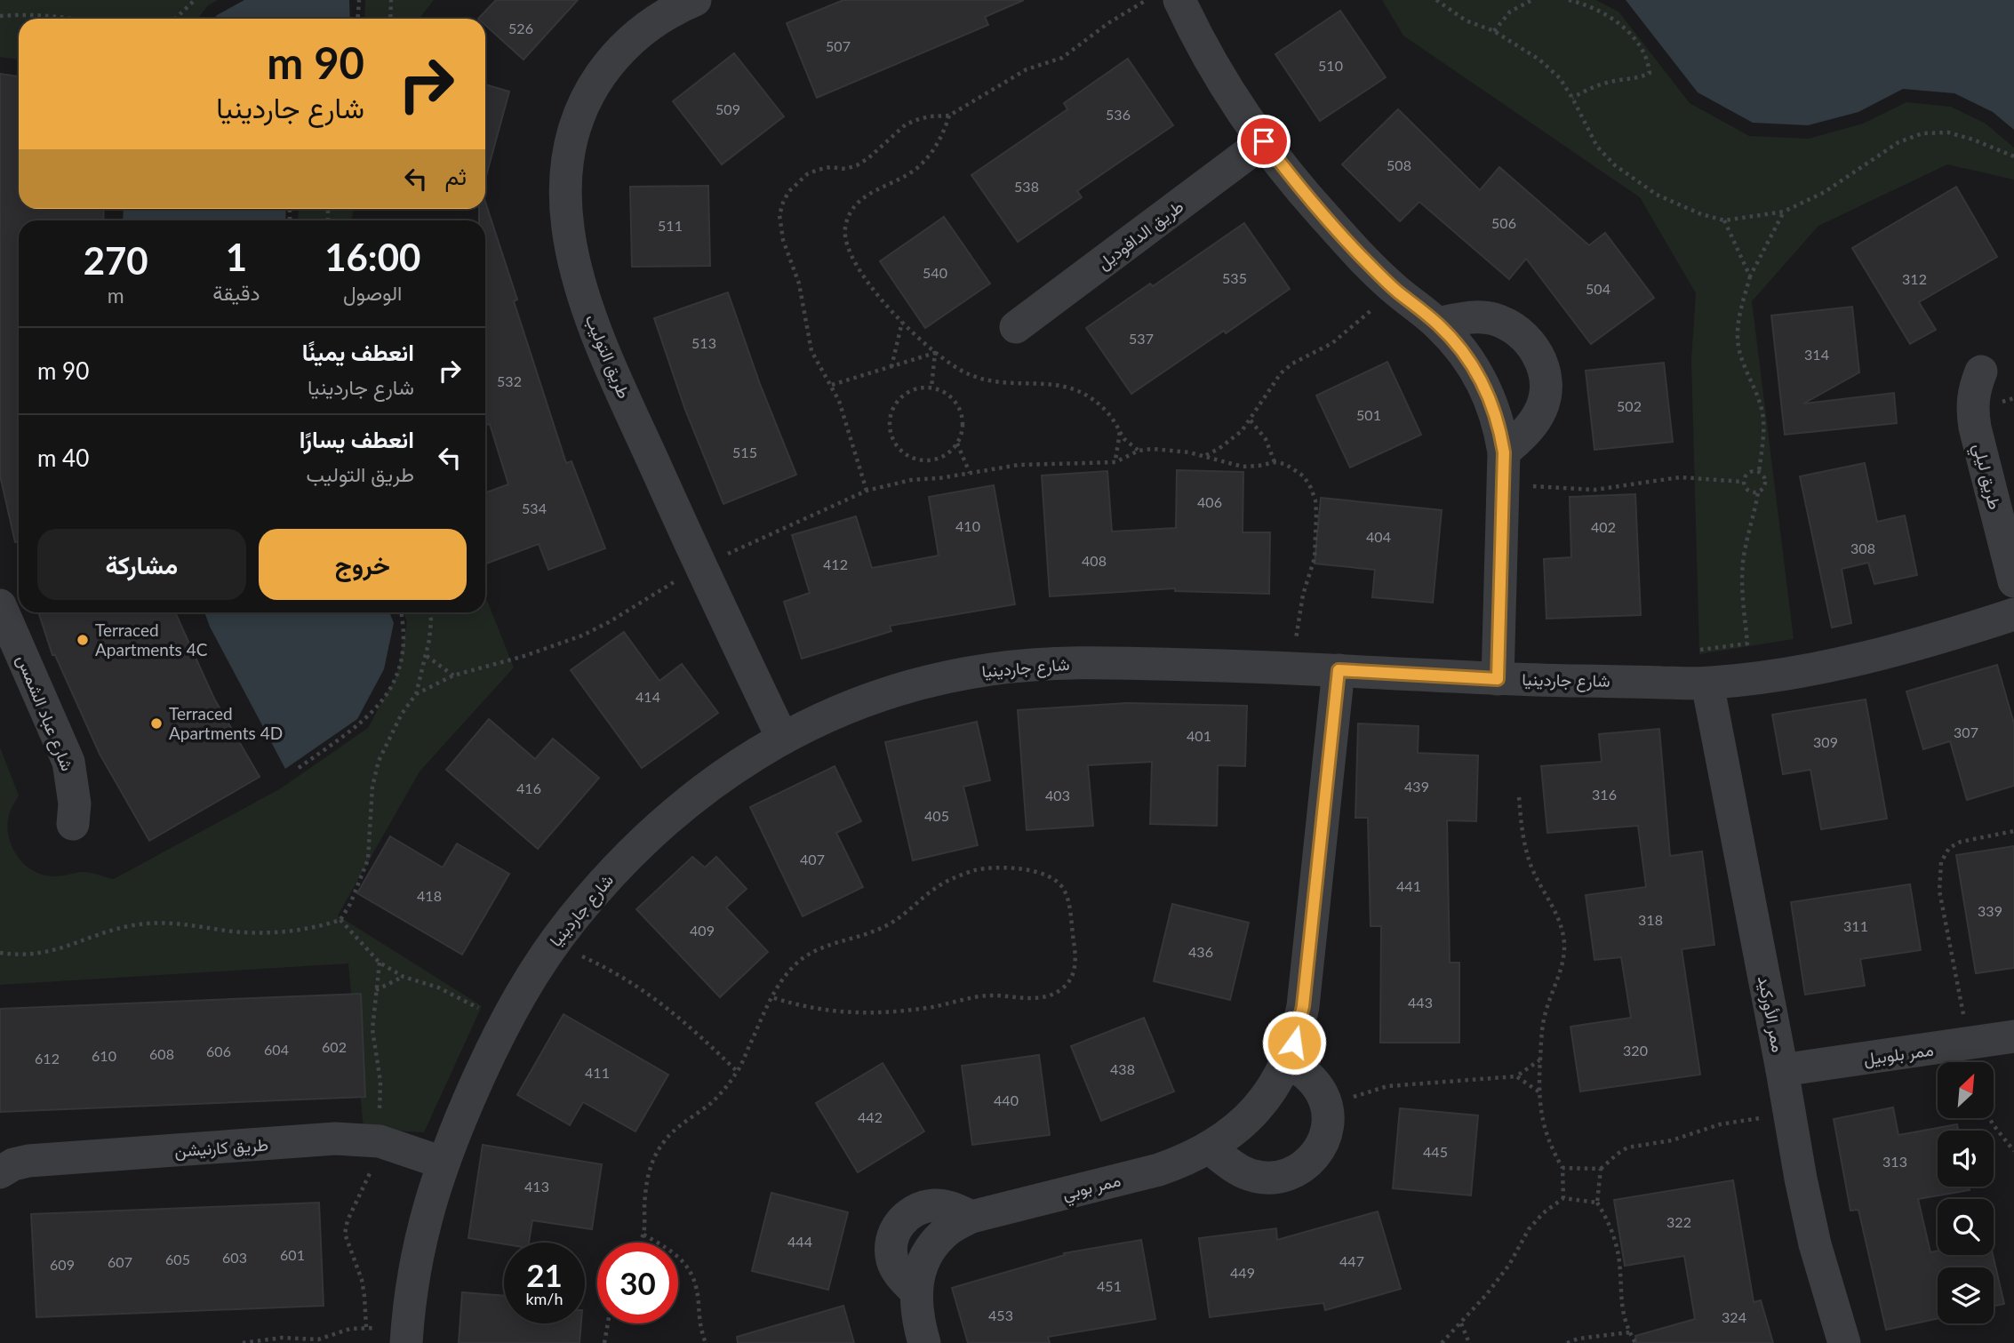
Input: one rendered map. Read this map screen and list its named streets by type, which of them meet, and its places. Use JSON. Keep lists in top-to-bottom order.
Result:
{
  "streets": {
    "street": [
      "طريق الدافوديل",
      "طريق التوليب",
      "طريق ليلي",
      "شارع جاردينيا",
      "شارع عباد الشمس",
      "ممر الأوركيد",
      "ممر بلوبيل",
      "طريق كارنيشن",
      "ممر بوبي"
    ]
  },
  "crossings": [
    ["طريق التوليب", "شارع جاردينيا"],
    ["شارع جاردينيا", "ممر الأوركيد"],
    ["شارع جاردينيا", "طريق كارنيشن"],
    ["شارع جاردينيا", "ممر بوبي"],
    ["ممر الأوركيد", "ممر بلوبيل"]
  ],
  "places": ["Terraced Apartments 4C", "Terraced Apartments 4D"],
  "house_numbers": [
    "526",
    "507",
    "510",
    "509",
    "536",
    "508",
    "538",
    "506",
    "511",
    "540",
    "535",
    "312",
    "504",
    "537",
    "513",
    "314",
    "532",
    "502",
    "501",
    "515",
    "406",
    "534",
    "410",
    "402",
    "404",
    "308",
    "408",
    "412",
    "414",
    "307",
    "401",
    "309",
    "439",
    "416",
    "316",
    "403",
    "405",
    "407",
    "441",
    "418",
    "339",
    "318",
    "311",
    "409",
    "436",
    "443",
    "602",
    "604",
    "320",
    "606",
    "608",
    "610",
    "612",
    "438",
    "411",
    "440",
    "442",
    "445",
    "313",
    "413",
    "322",
    "444",
    "601",
    "603",
    "605",
    "447",
    "607",
    "609",
    "449",
    "451",
    "453",
    "324"
  ],
  "north": "top right",
  "page": {
    "turn": ["90 m", "شارع جاردينيا"],
    "then": "ثم",
    "eta": [
      "16:00",
      "الوصول",
      "1",
      "دقيقة",
      "270",
      "m"
    ],
    "list": [
      {
        "name": "انعطف يمينًا",
        "note": "شارع جاردينيا",
        "value": "90 m"
      },
      {
        "name": "انعطف يسارًا",
        "note": "طريق التوليب",
        "value": "40 m"
      }
    ],
    "buttons": ["خروج", "مشاركة"],
    "speed": "21 km/h",
    "limit": "30"
  }
}
